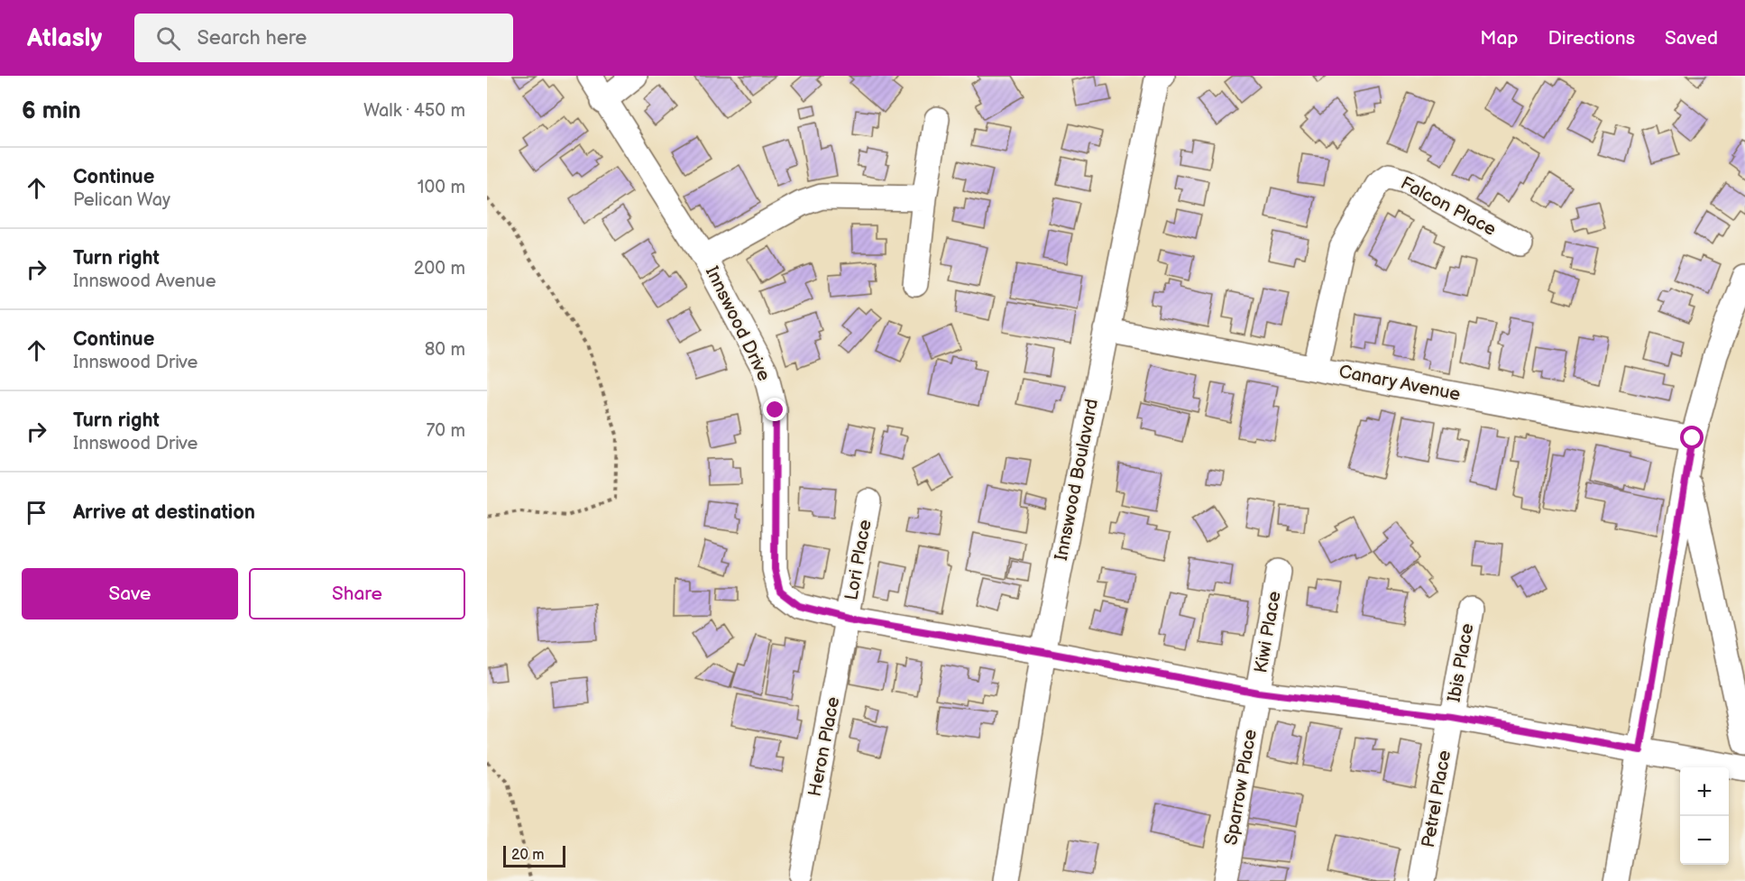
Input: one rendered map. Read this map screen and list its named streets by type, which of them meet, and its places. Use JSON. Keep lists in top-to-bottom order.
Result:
{
  "streets": {
    "street": [
      "Falcon Place",
      "Innswood Drive",
      "Canary Avenue",
      "Innswood Boulavard",
      "Lori Place",
      "Kiwi Place",
      "Ibis Place",
      "Heron Place",
      "Sparrow Place",
      "Petrel Place"
    ]
  },
  "crossings": [
    ["Falcon Place", "Canary Avenue"],
    ["Innswood Drive", "Innswood Boulavard"],
    ["Innswood Drive", "Lori Place"],
    ["Innswood Drive", "Kiwi Place"],
    ["Innswood Drive", "Ibis Place"],
    ["Innswood Drive", "Heron Place"],
    ["Innswood Drive", "Sparrow Place"],
    ["Innswood Drive", "Petrel Place"],
    ["Canary Avenue", "Innswood Boulavard"],
    ["Lori Place", "Heron Place"],
    ["Kiwi Place", "Sparrow Place"],
    ["Ibis Place", "Petrel Place"]
  ],
  "scale_bar": "20 m",
  "page": {
    "header": "Atlasly",
    "search": "Search here",
    "nav": ["Map", "Directions", "Saved"],
    "heading": ["6 min", "Walk · 450 m"],
    "list": [
      ["Continue", "Pelican Way", "100 m"],
      ["Turn right", "Innswood Avenue", "200 m"],
      ["Continue", "Innswood Drive", "80 m"],
      ["Turn right", "Innswood Drive", "70 m"],
      "Arrive at destination"
    ],
    "buttons": ["Save", "Share"],
    "map_buttons": ["+", "−"],
    "scale": "20 m"
  }
}
